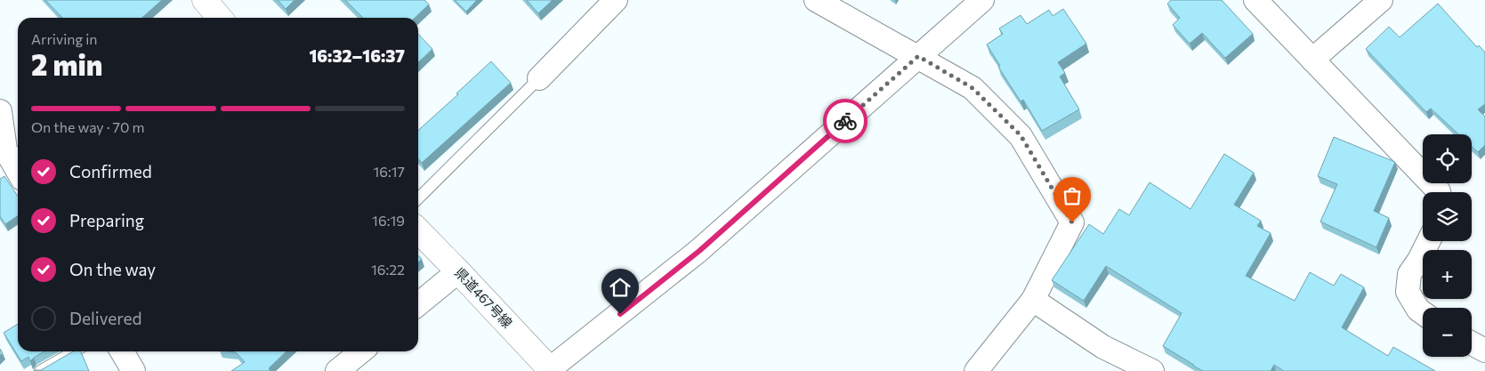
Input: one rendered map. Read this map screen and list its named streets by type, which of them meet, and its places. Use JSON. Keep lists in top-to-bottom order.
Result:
{
  "streets": {
    "main road": ["県道467号線"]
  },
  "page": {
    "heading": ["2 min", "Arriving in", "16:32–16:37"],
    "bar": "On the way · 70 m",
    "map_buttons": ["+", "−"],
    "list": [
      ["Confirmed", "16:17"],
      ["Preparing", "16:19"],
      ["On the way", "16:22"],
      "Delivered"
    ]
  }
}
